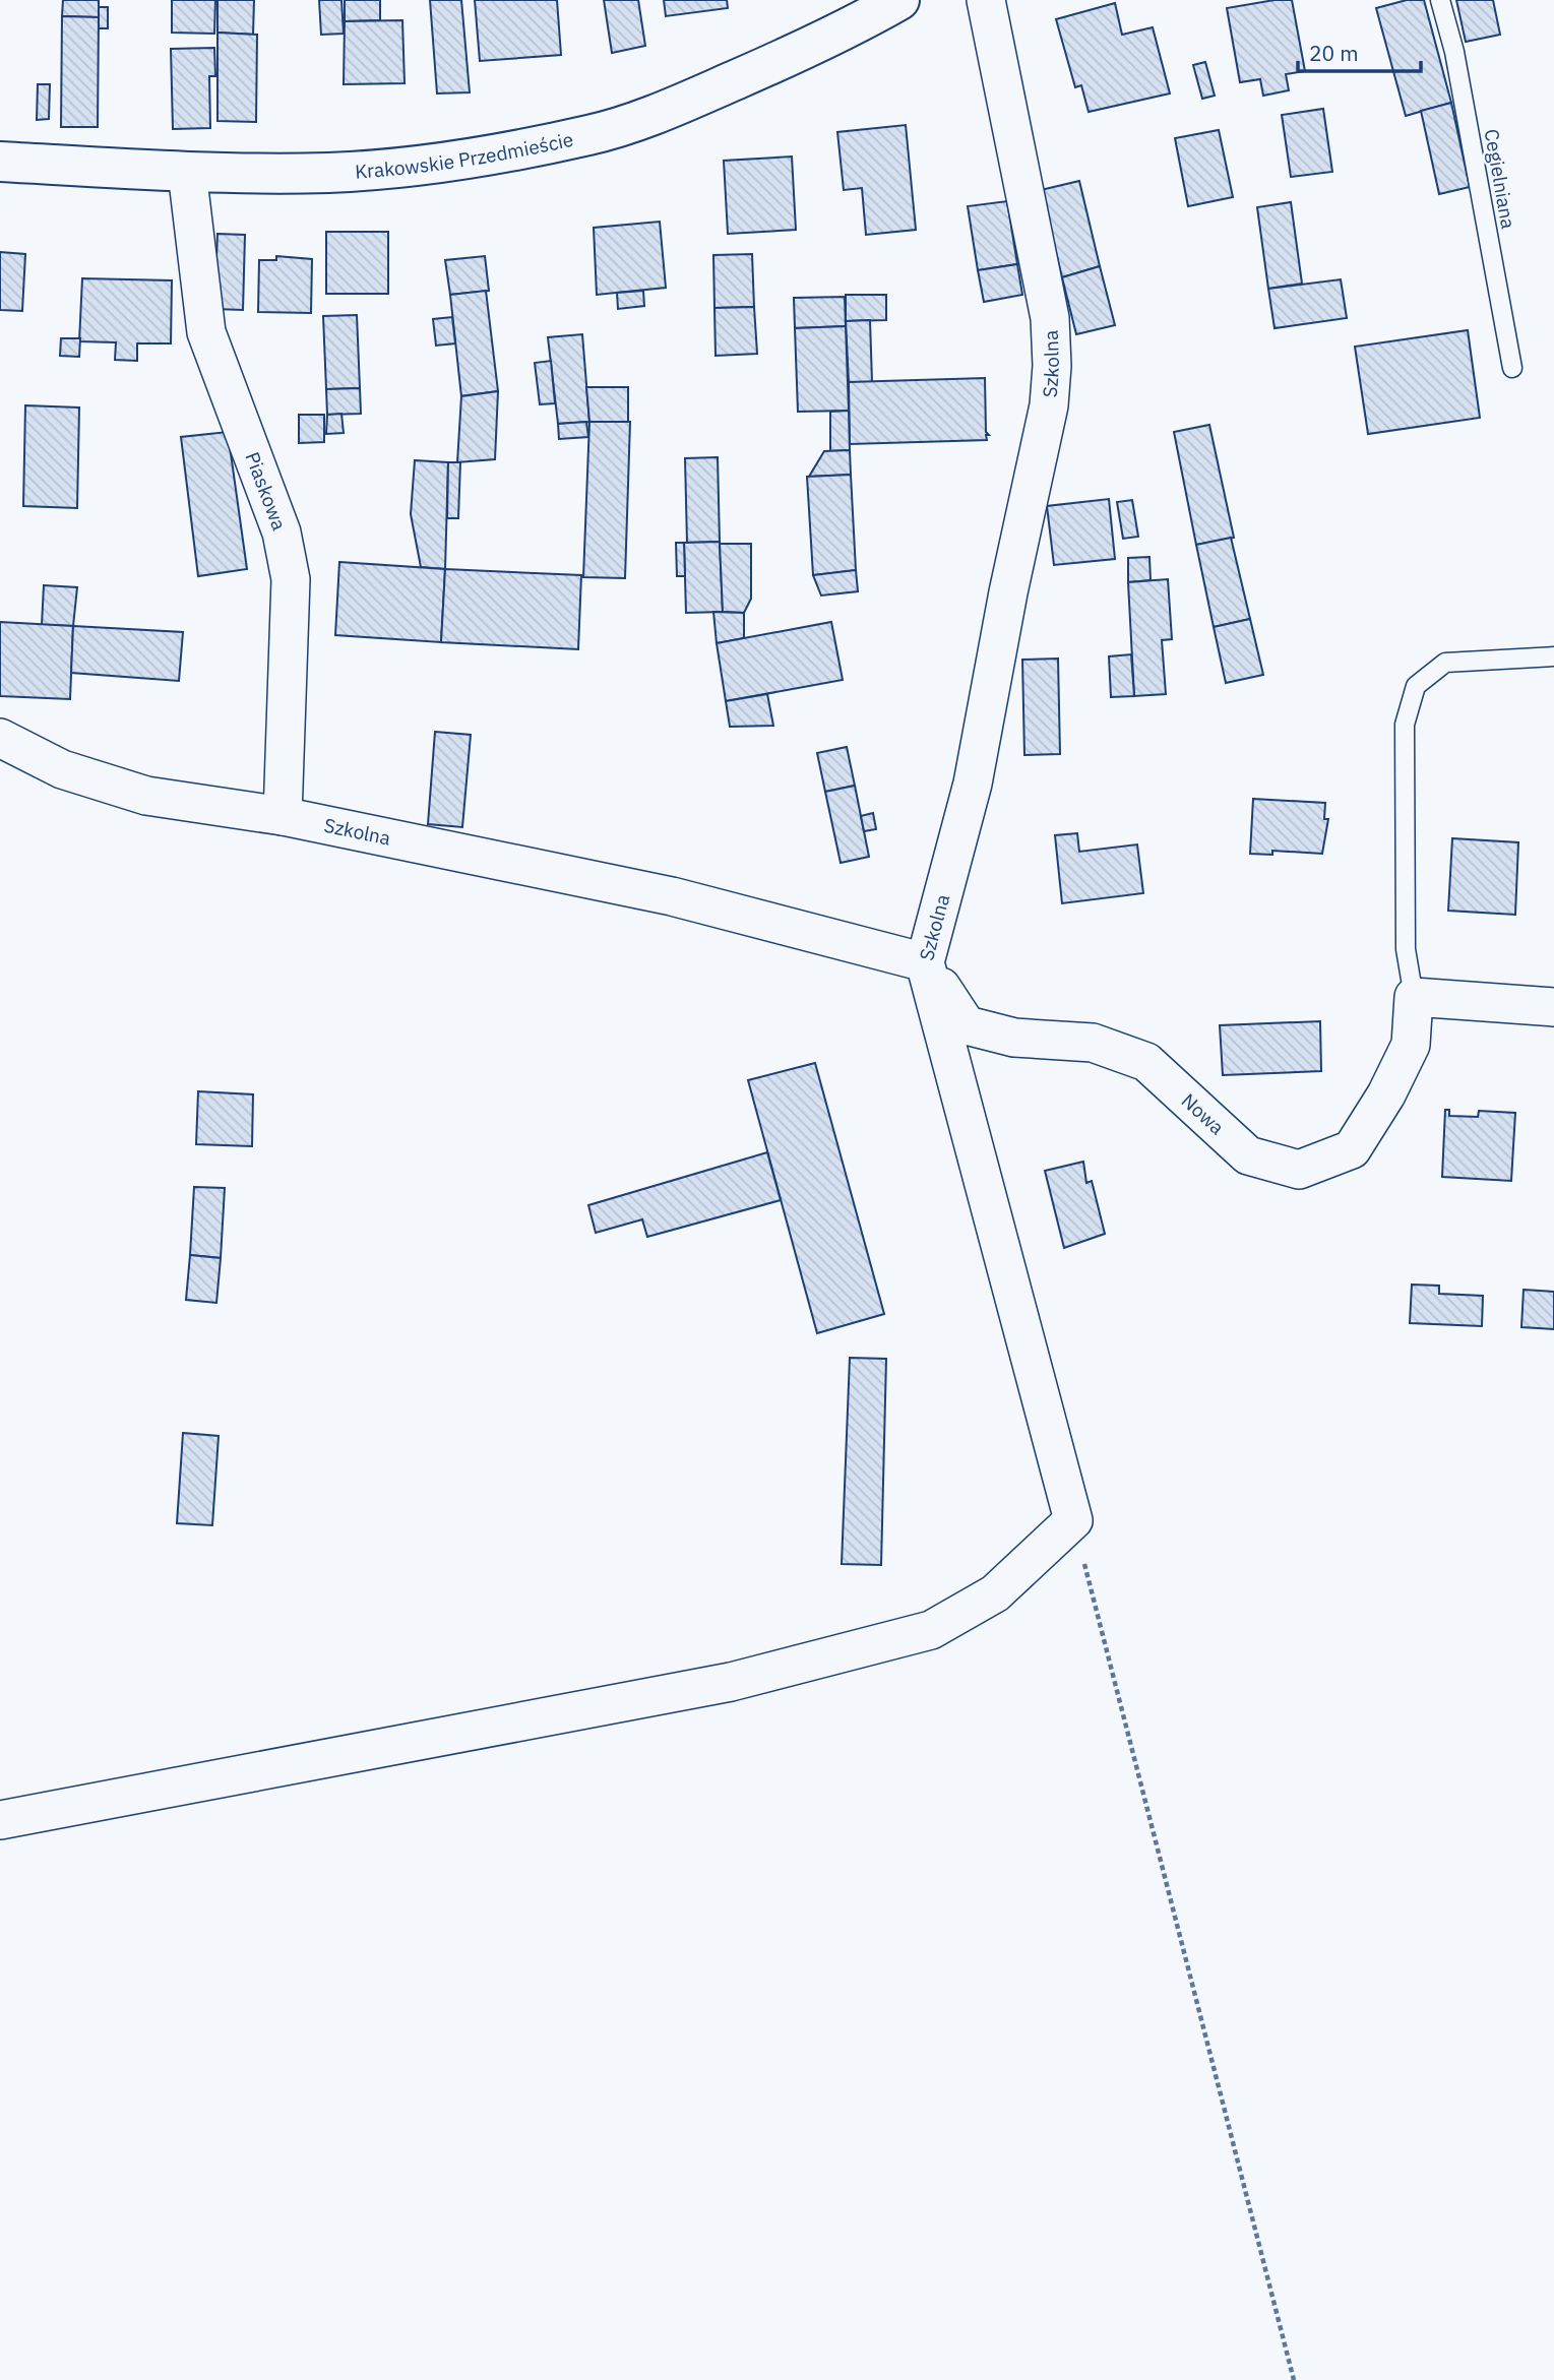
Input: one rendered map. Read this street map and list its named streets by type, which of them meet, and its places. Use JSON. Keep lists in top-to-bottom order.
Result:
{
  "streets": {
    "main road": ["Krakowskie Przedmieście"],
    "street": ["Szkolna", "Piaskowa", "Nowa"],
    "lane": ["Cegielniana"]
  },
  "crossings": [
    ["Krakowskie Przedmieście", "Piaskowa"],
    ["Szkolna", "Piaskowa"],
    ["Szkolna", "Nowa"]
  ],
  "scale_bar": "20 m"
}
